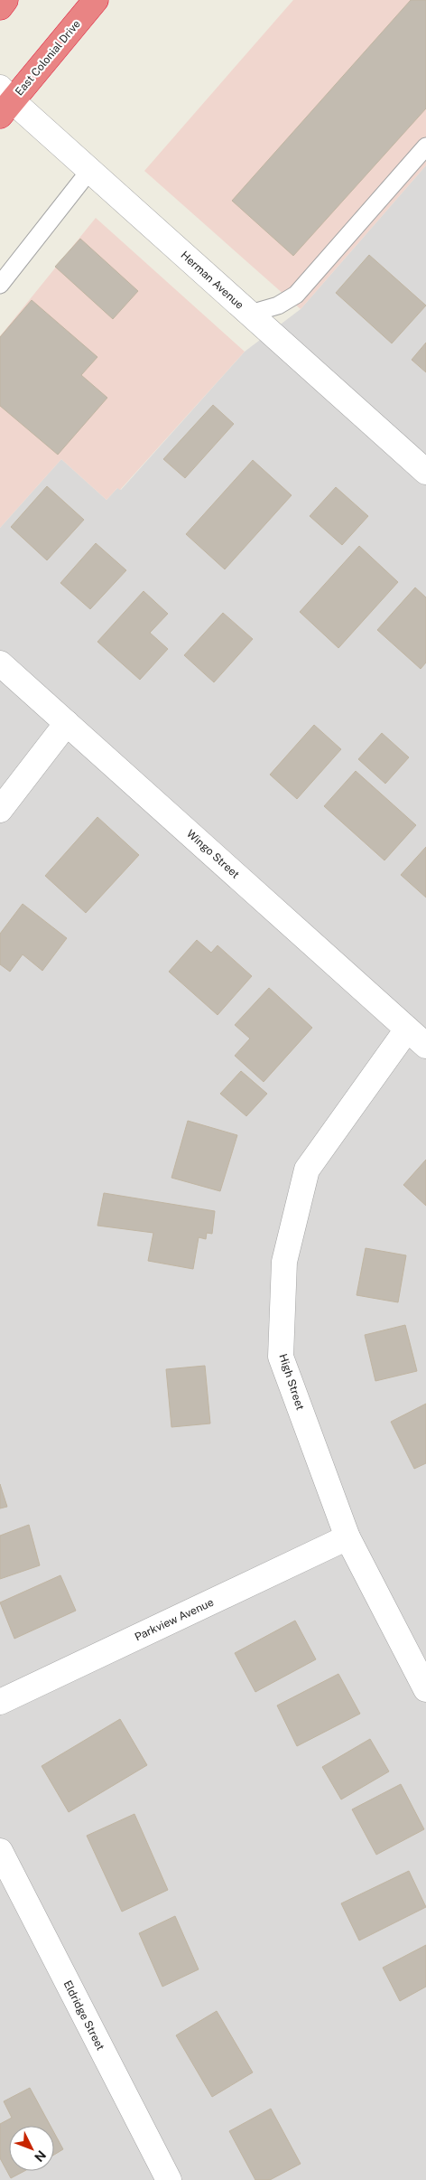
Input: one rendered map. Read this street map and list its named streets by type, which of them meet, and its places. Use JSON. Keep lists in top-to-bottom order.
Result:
{
  "streets": {
    "highway": ["East Colonial Drive"],
    "street": [
      "Herman Avenue",
      "Wingo Street",
      "High Street",
      "Parkview Avenue",
      "Eldridge Street"
    ]
  },
  "crossings": [
    ["East Colonial Drive", "Herman Avenue"],
    ["Wingo Street", "High Street"],
    ["High Street", "Parkview Avenue"]
  ],
  "north": "bottom right"
}
